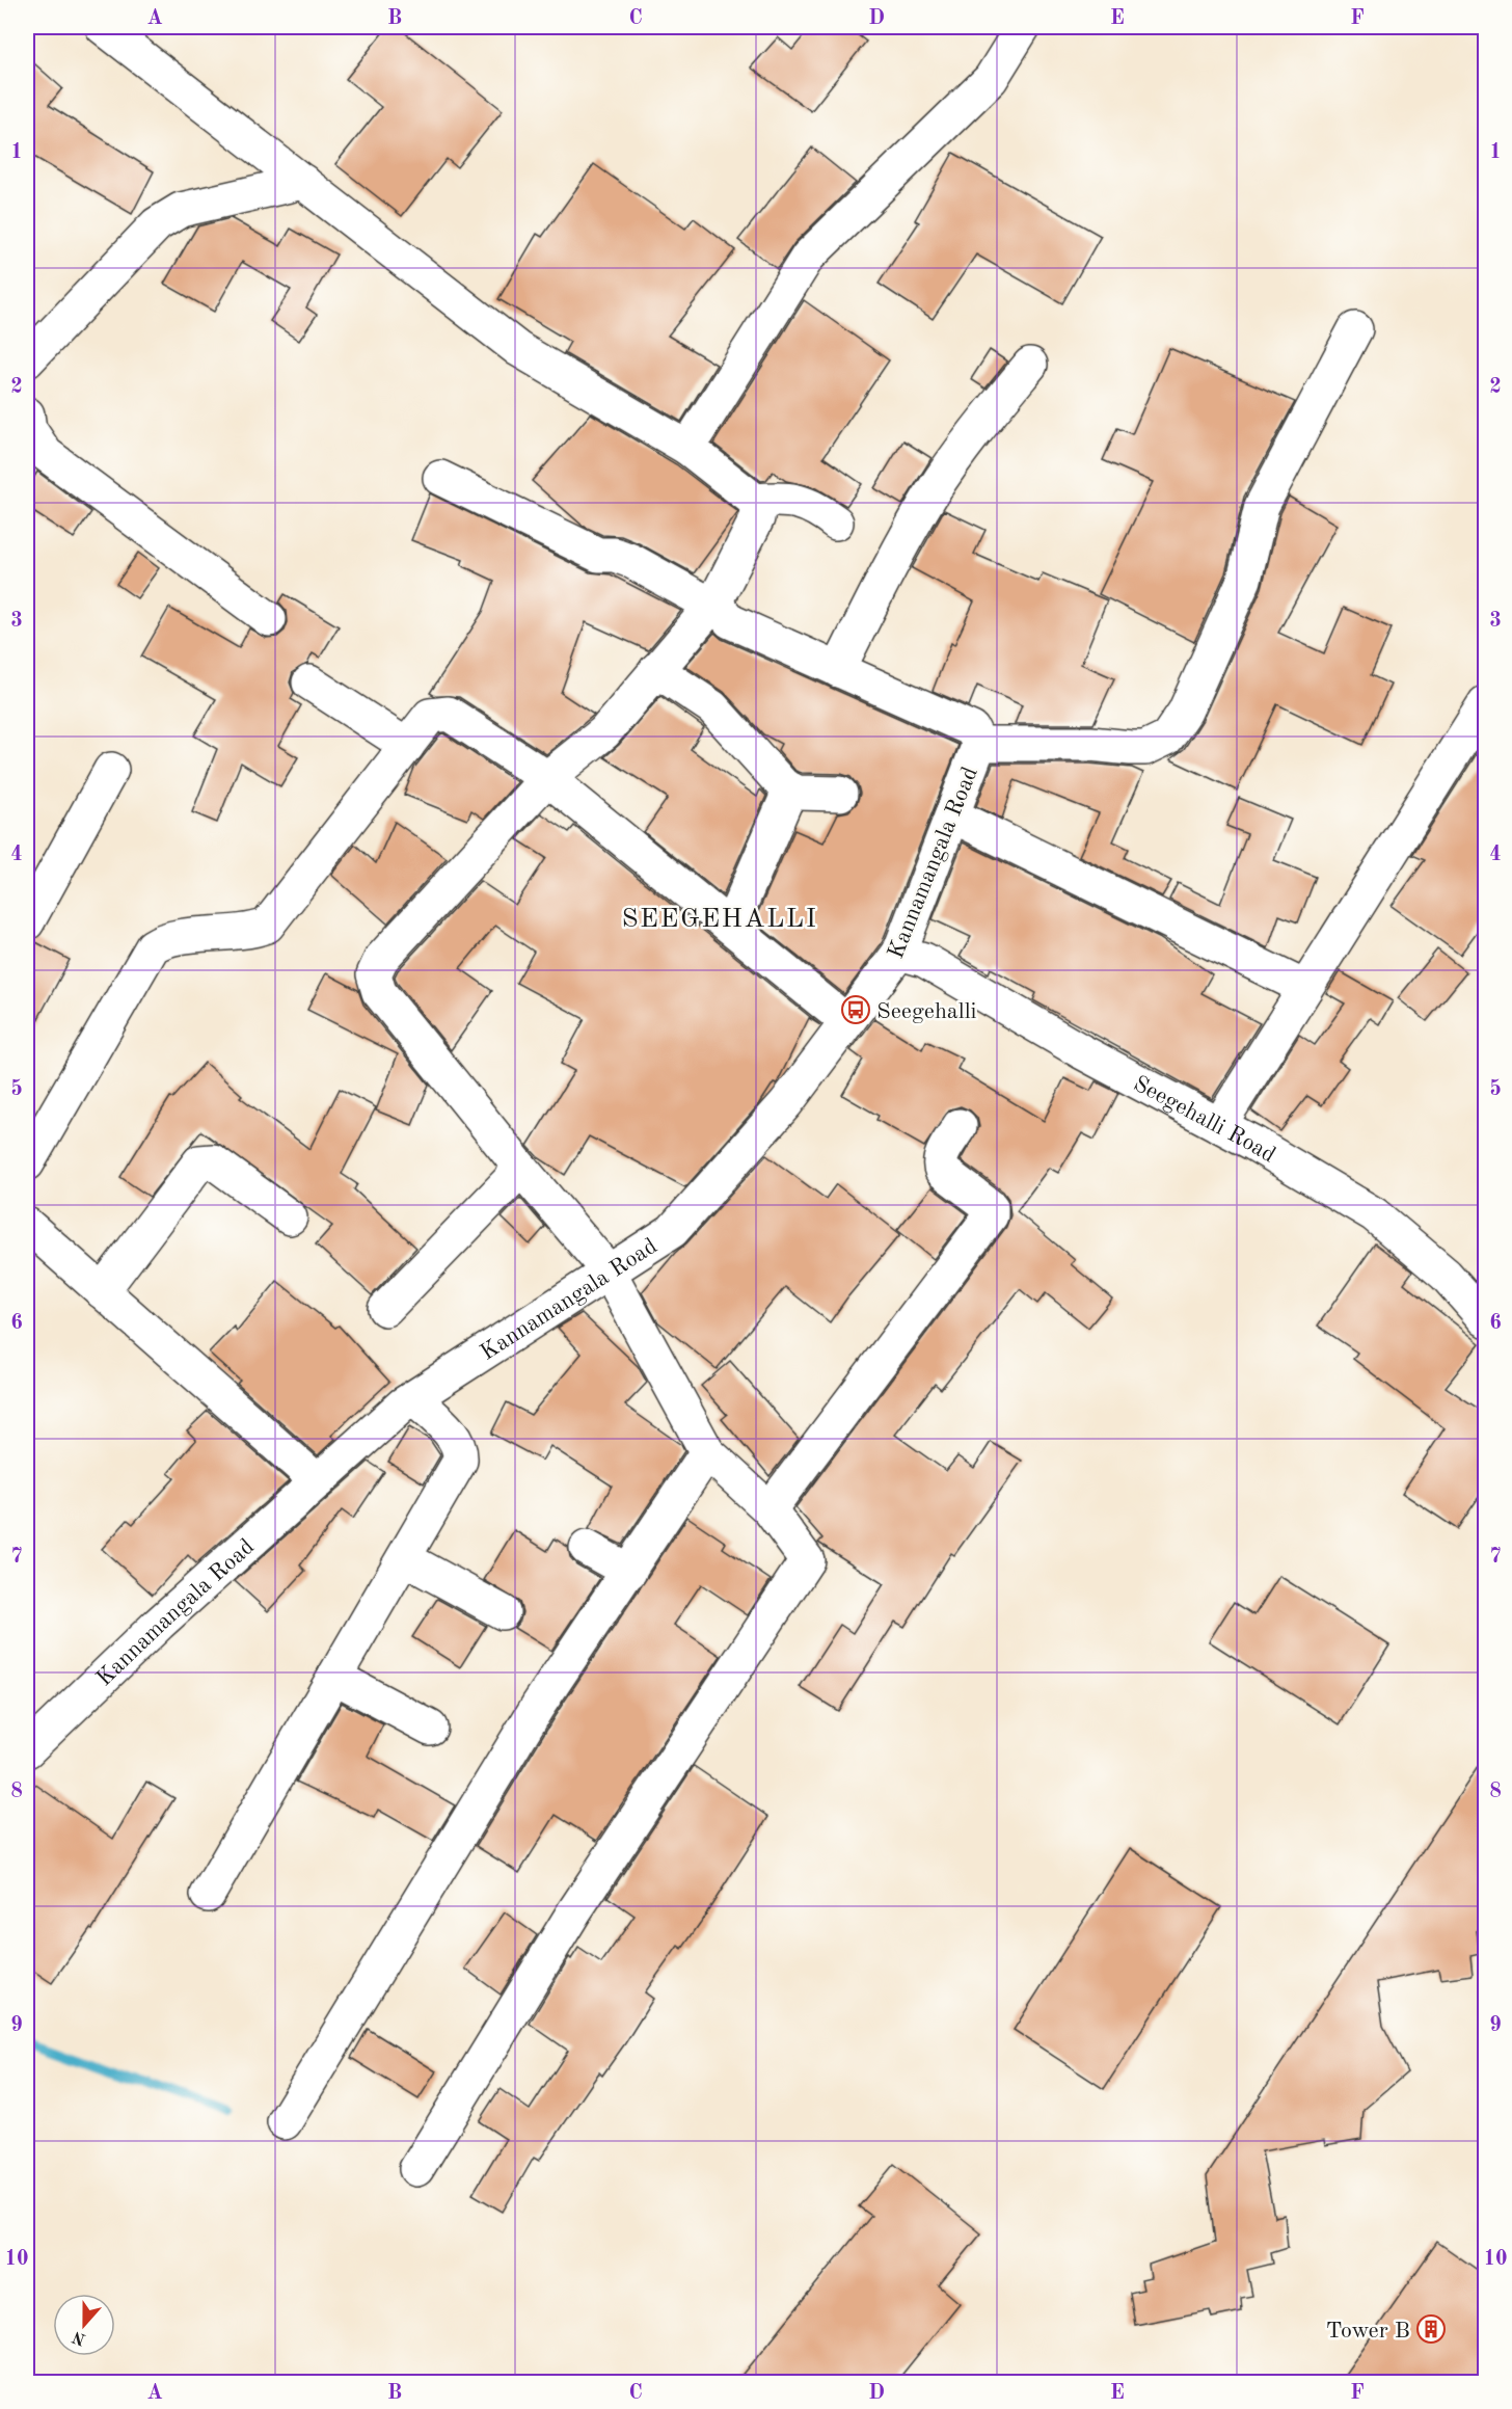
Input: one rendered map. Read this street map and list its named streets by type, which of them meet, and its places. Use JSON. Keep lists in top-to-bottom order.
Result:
{
  "streets": {
    "street": ["Kannamangala Road", "Seegehalli Road"]
  },
  "crossings": [
    ["Kannamangala Road", "Seegehalli Road"]
  ],
  "districts": ["SEEGEHALLI"],
  "places": {
    "bus stop": ["Seegehalli"],
    "building": ["Tower B"]
  },
  "north": "bottom",
  "grid": {
    "columns": [
      "A",
      "B",
      "C",
      "D",
      "E",
      "F"
    ],
    "rows": [
      "1",
      "2",
      "3",
      "4",
      "5",
      "6",
      "7",
      "8",
      "9",
      "10"
    ]
  }
}
